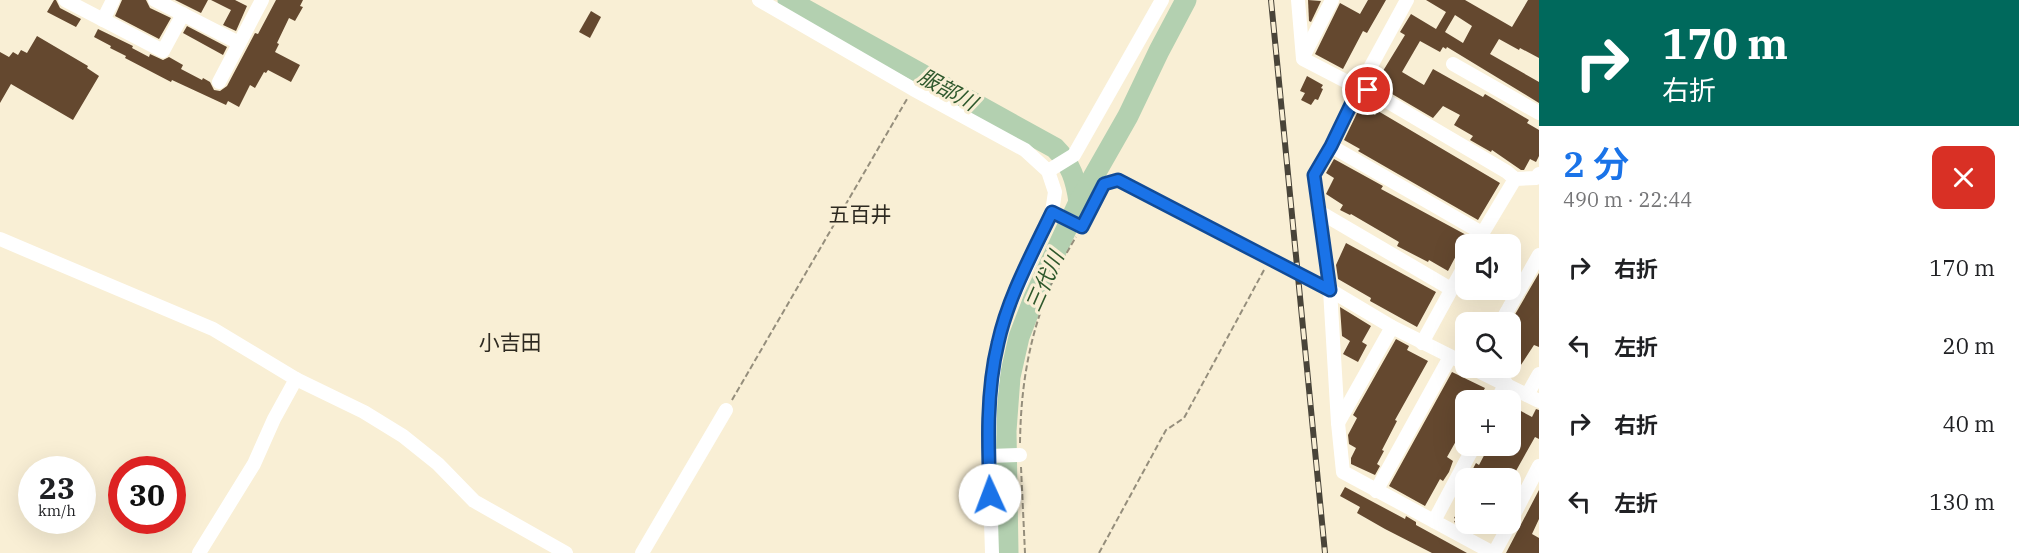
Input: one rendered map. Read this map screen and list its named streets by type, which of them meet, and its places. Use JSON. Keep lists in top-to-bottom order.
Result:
{
  "districts": ["五百井", "小吉田"],
  "water": ["服部川", "三代川"],
  "page": {
    "turn": ["170 m", "右折"],
    "heading": ["2 分", "490 m · 22:44"],
    "list": [
      {
        "name": "右折",
        "value": "170 m"
      },
      {
        "name": "左折",
        "value": "20 m"
      },
      {
        "name": "右折",
        "value": "40 m"
      },
      {
        "name": "左折",
        "value": "130 m"
      }
    ],
    "map_buttons": ["+", "−"],
    "speed": "23 km/h",
    "limit": "30"
  }
}
